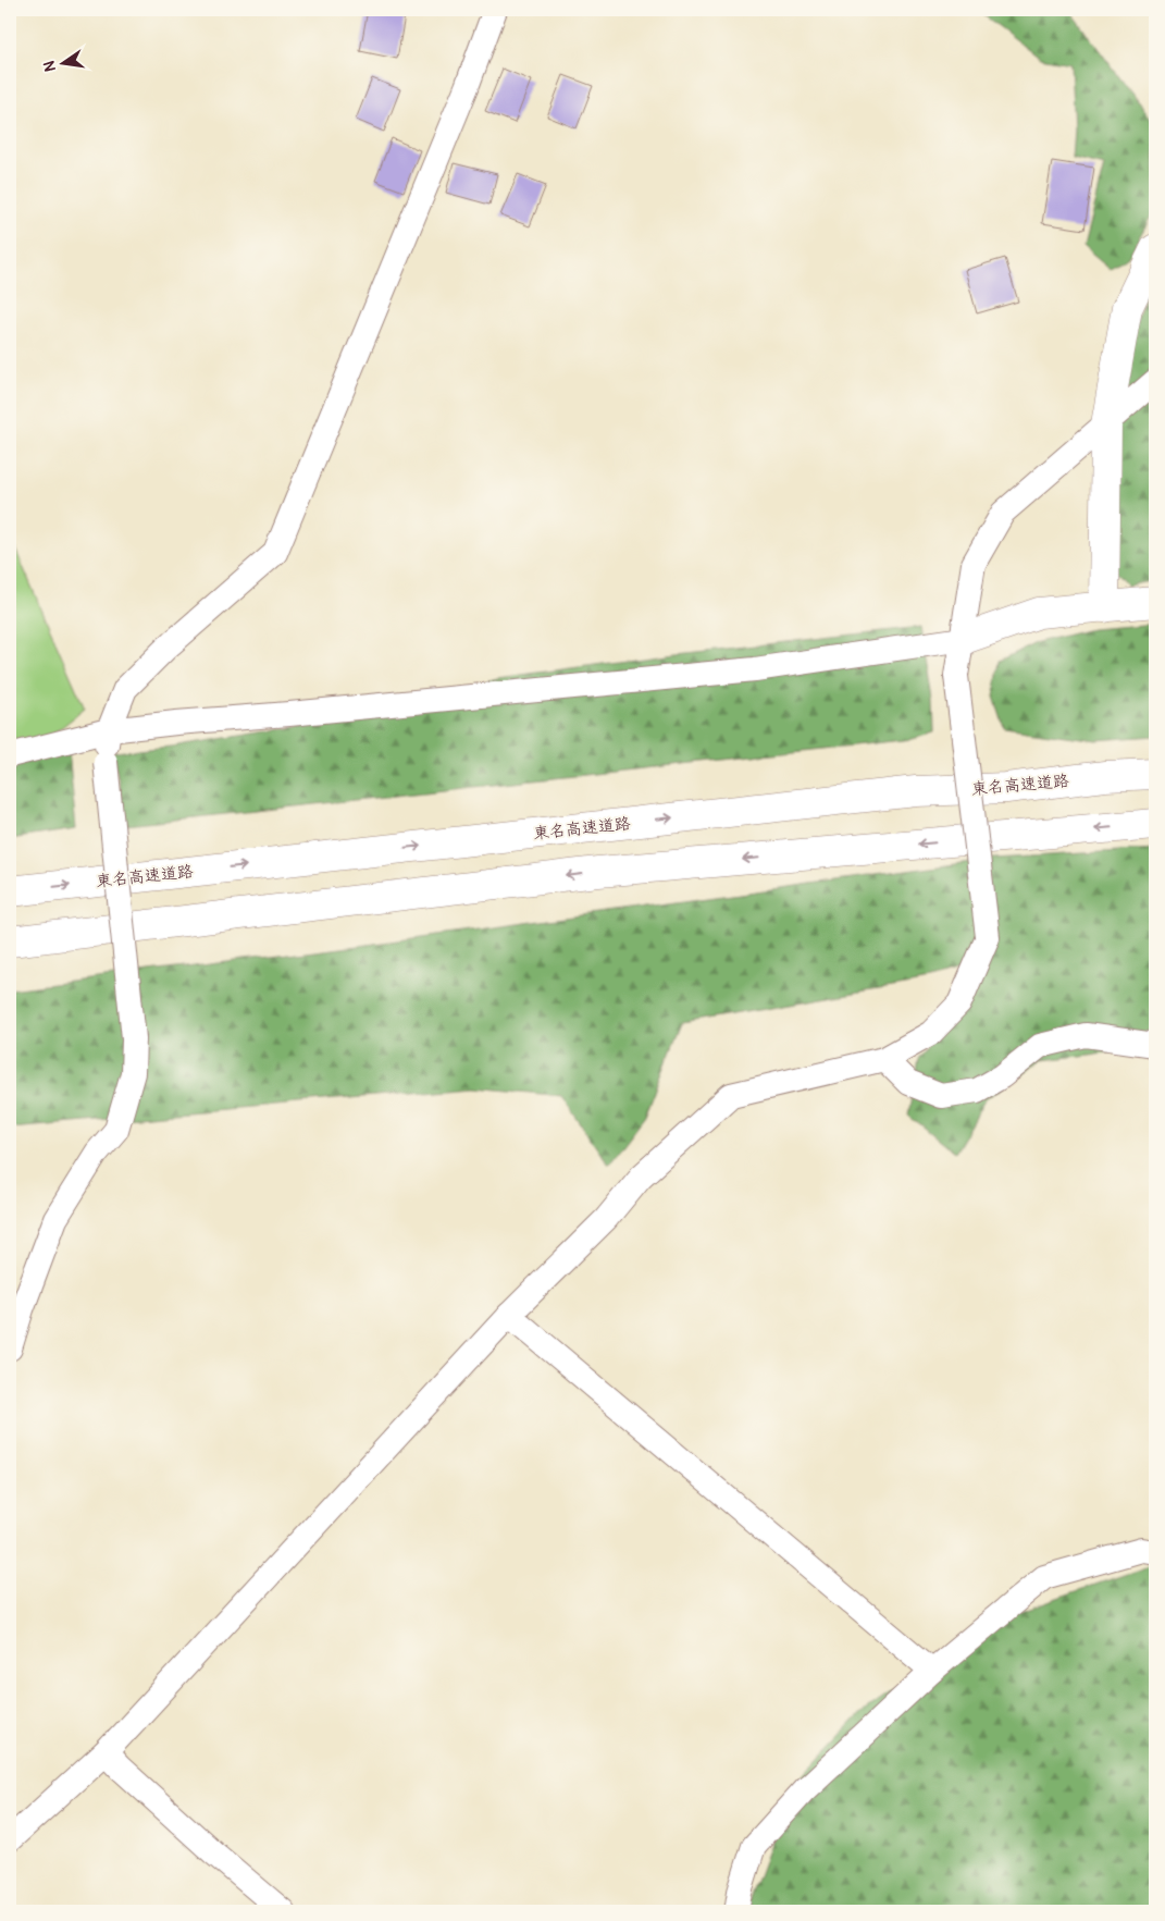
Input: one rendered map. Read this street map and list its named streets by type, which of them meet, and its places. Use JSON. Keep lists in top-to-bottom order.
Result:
{
  "streets": {
    "main road": ["東名高速道路"]
  },
  "north": "left"
}
